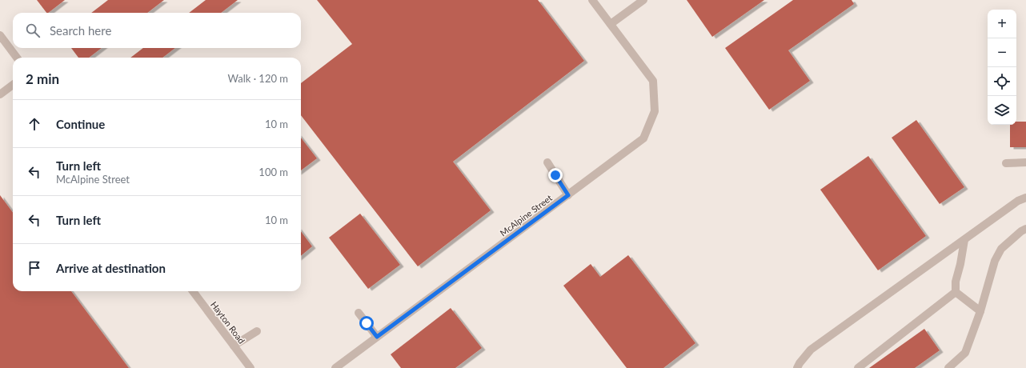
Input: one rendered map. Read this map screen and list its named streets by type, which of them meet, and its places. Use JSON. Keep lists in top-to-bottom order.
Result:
{
  "streets": {
    "street": ["McAlpine Street", "Hayton Road"]
  },
  "page": {
    "map_buttons": ["+", "−"],
    "search": "Search here",
    "heading": ["2 min", "Walk · 120 m"],
    "list": [
      ["Continue", "10 m"],
      ["Turn left", "McAlpine Street", "100 m"],
      ["Turn left", "10 m"],
      "Arrive at destination"
    ]
  }
}
